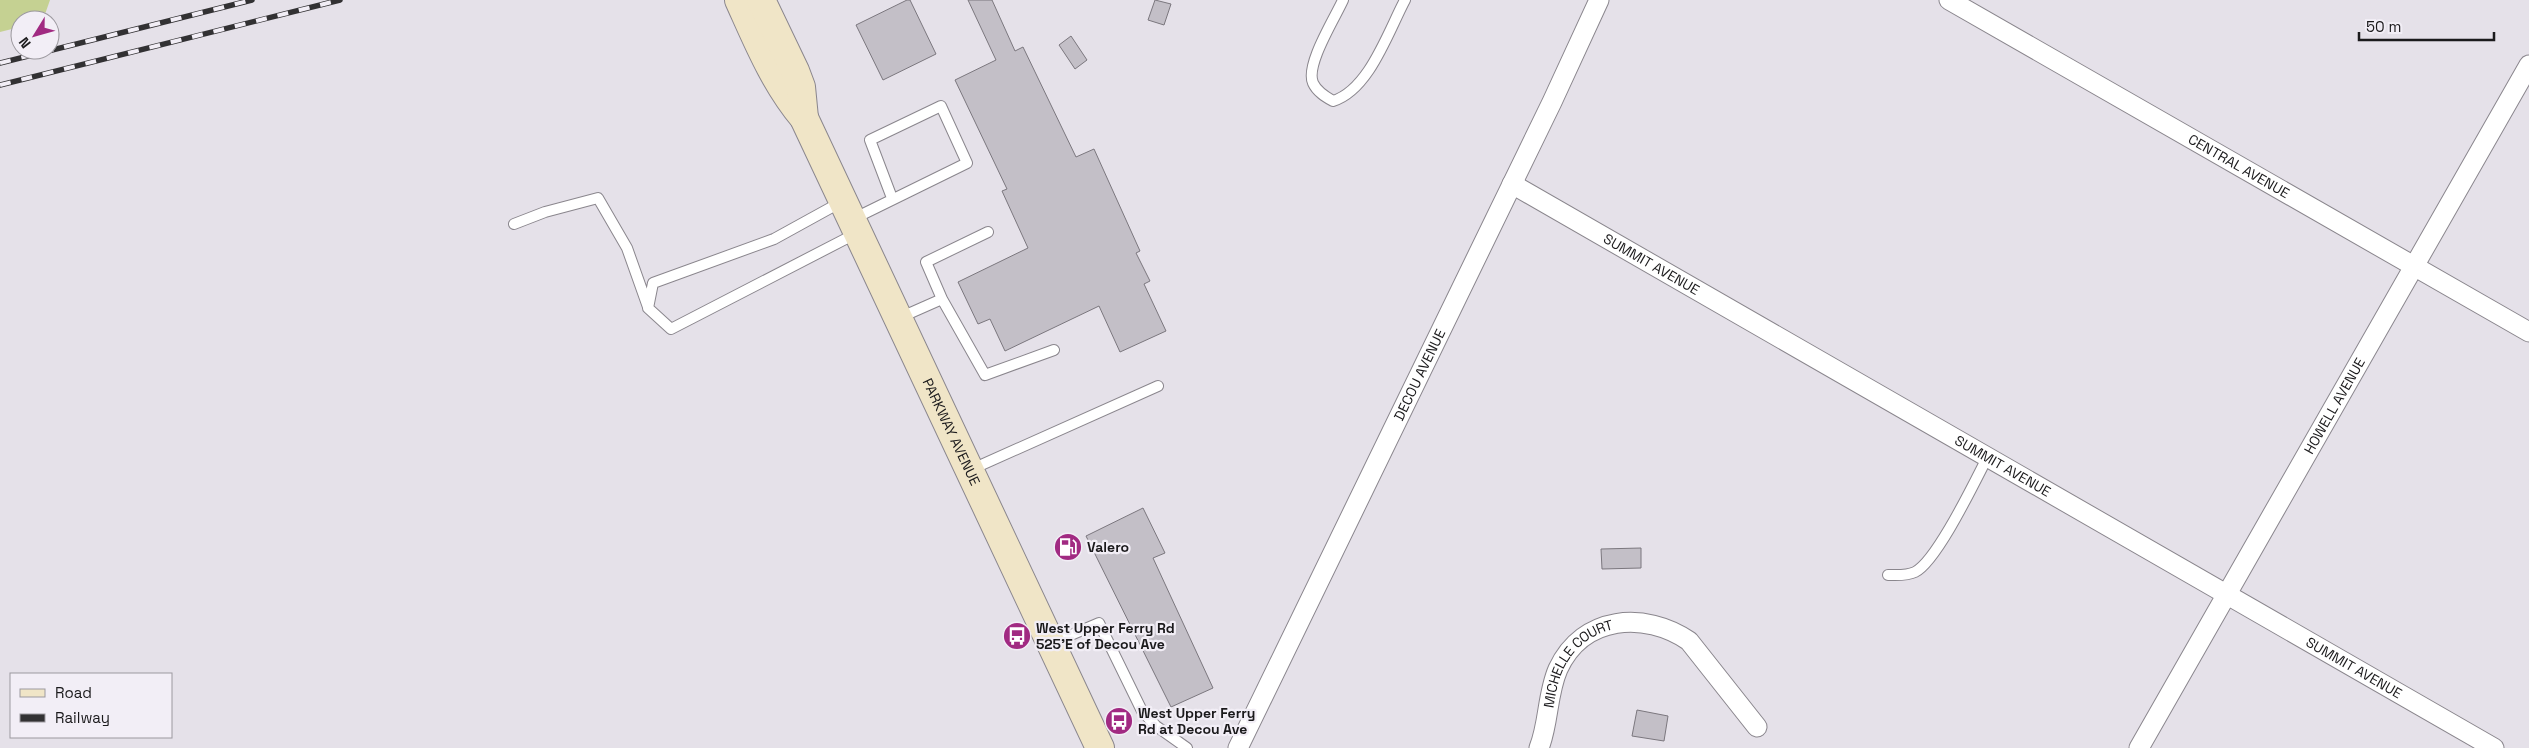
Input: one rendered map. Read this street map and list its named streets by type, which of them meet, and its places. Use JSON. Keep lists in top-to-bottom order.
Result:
{
  "streets": {
    "main road": ["PARKWAY AVENUE"],
    "street": [
      "CENTRAL AVENUE",
      "SUMMIT AVENUE",
      "DECOU AVENUE",
      "HOWELL AVENUE",
      "MICHELLE COURT"
    ]
  },
  "crossings": [
    ["CENTRAL AVENUE", "HOWELL AVENUE"],
    ["SUMMIT AVENUE", "DECOU AVENUE"],
    ["SUMMIT AVENUE", "HOWELL AVENUE"]
  ],
  "places": {
    "fuel station": ["Valero"],
    "bus stop": ["West Upper Ferry Rd 525'E of Decou Ave", "West Upper Ferry Rd at Decou Ave"]
  },
  "legend": ["Road", "Railway"],
  "scale_bar": "50 m",
  "north": "bottom left"
}
